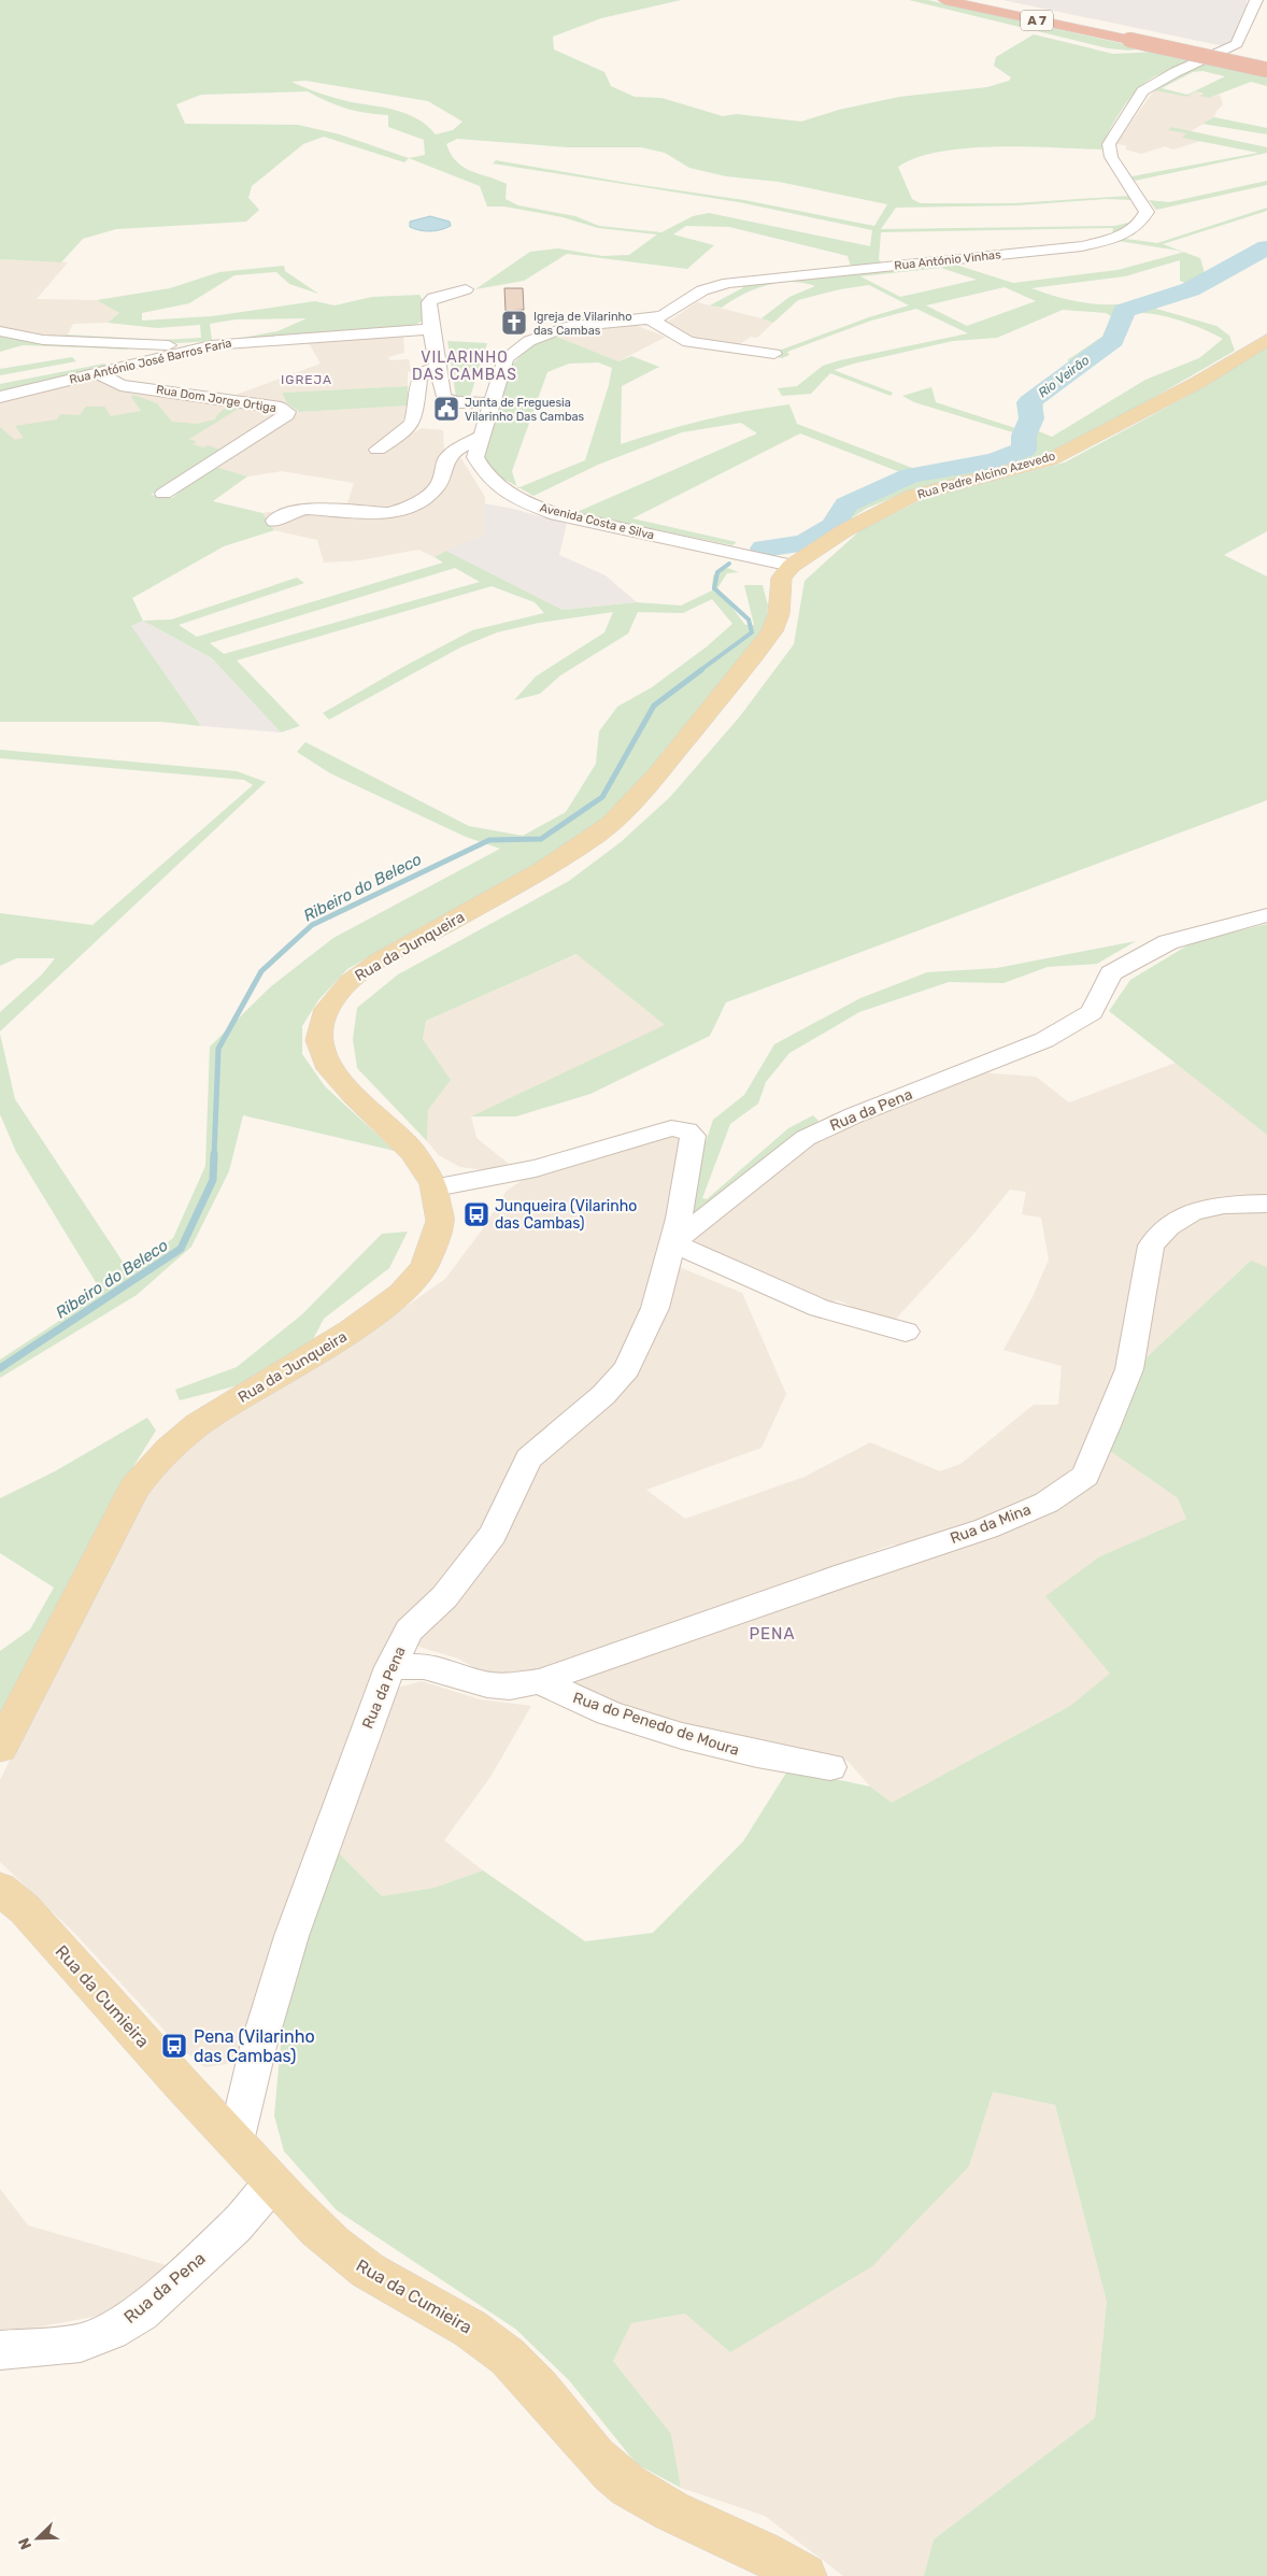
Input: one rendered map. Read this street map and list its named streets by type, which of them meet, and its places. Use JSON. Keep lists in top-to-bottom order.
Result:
{
  "streets": {
    "highway": ["A 7"],
    "main road": ["Rua Padre Alcino Azevedo", "Rua da Junqueira", "Rua da Cumieira"],
    "street": [
      "Rua António Vinhas",
      "Rua António José Barros Faria",
      "Rua Dom Jorge Ortiga",
      "Avenida Costa e Silva",
      "Rua da Pena",
      "Rua da Mina",
      "Rua do Penedo de Moura"
    ]
  },
  "crossings": [
    ["Rua António Vinhas", "Avenida Costa e Silva"],
    ["Rua António José Barros Faria", "Rua Dom Jorge Ortiga"],
    ["Rua Padre Alcino Azevedo", "Avenida Costa e Silva"],
    ["Rua Padre Alcino Azevedo", "Rua da Junqueira"],
    ["Avenida Costa e Silva", "Rua da Junqueira"],
    ["Rua da Junqueira", "Rua da Pena"],
    ["Rua da Pena", "Rua da Cumieira"],
    ["Rua da Mina", "Rua do Penedo de Moura"]
  ],
  "districts": ["VILARINHO DAS CAMBAS", "IGREJA", "PENA"],
  "water": ["Rio Veirão", "Ribeiro do Beleco"],
  "places": {
    "church": ["Igreja de Vilarinho das Cambas"],
    "public building": ["Junta de Freguesia Vilarinho Das Cambas"],
    "bus stop": ["Junqueira (Vilarinho das Cambas)", "Pena (Vilarinho das Cambas)"]
  },
  "north": "bottom left"
}
